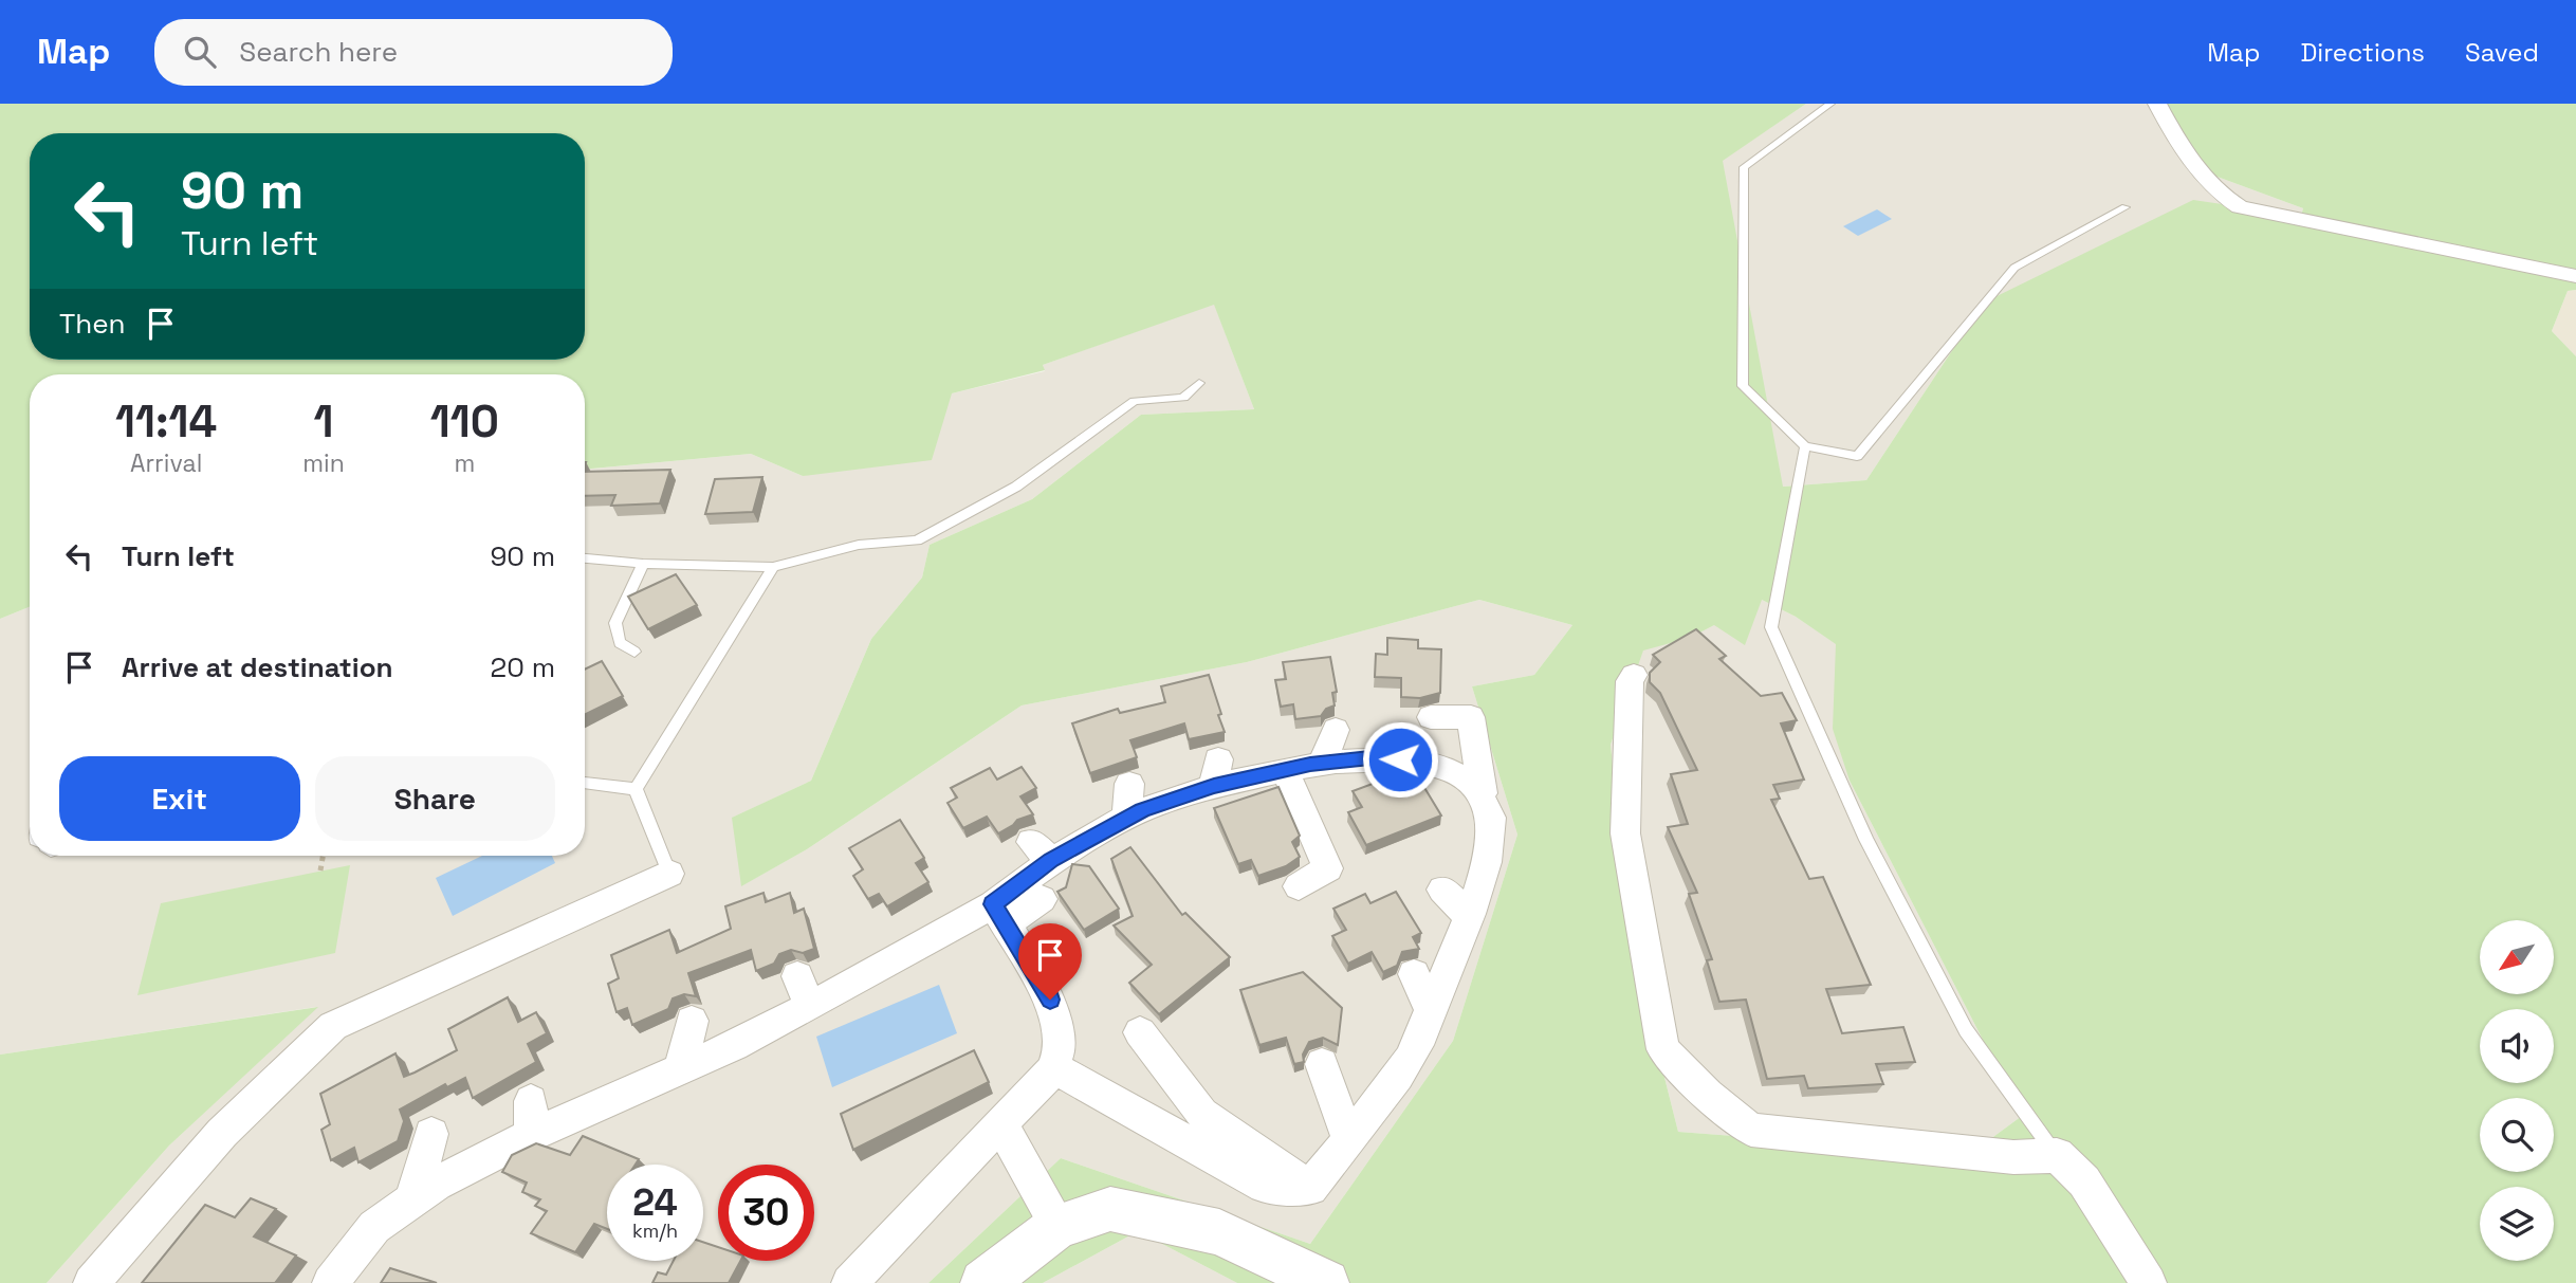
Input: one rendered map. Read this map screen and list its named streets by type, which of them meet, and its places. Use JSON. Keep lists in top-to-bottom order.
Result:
{
  "north": "bottom left",
  "page": {
    "header": "Map",
    "search": "Search here",
    "nav": ["Map", "Directions", "Saved"],
    "turn": ["90 m", "Turn left"],
    "then": "Then",
    "eta": [
      "11:14",
      "Arrival",
      "1",
      "min",
      "110",
      "m"
    ],
    "list": [
      {
        "name": "Turn left",
        "value": "90 m"
      },
      {
        "name": "Arrive at destination",
        "value": "20 m"
      }
    ],
    "buttons": ["Exit", "Share"],
    "speed": "24 km/h",
    "limit": "30"
  }
}
